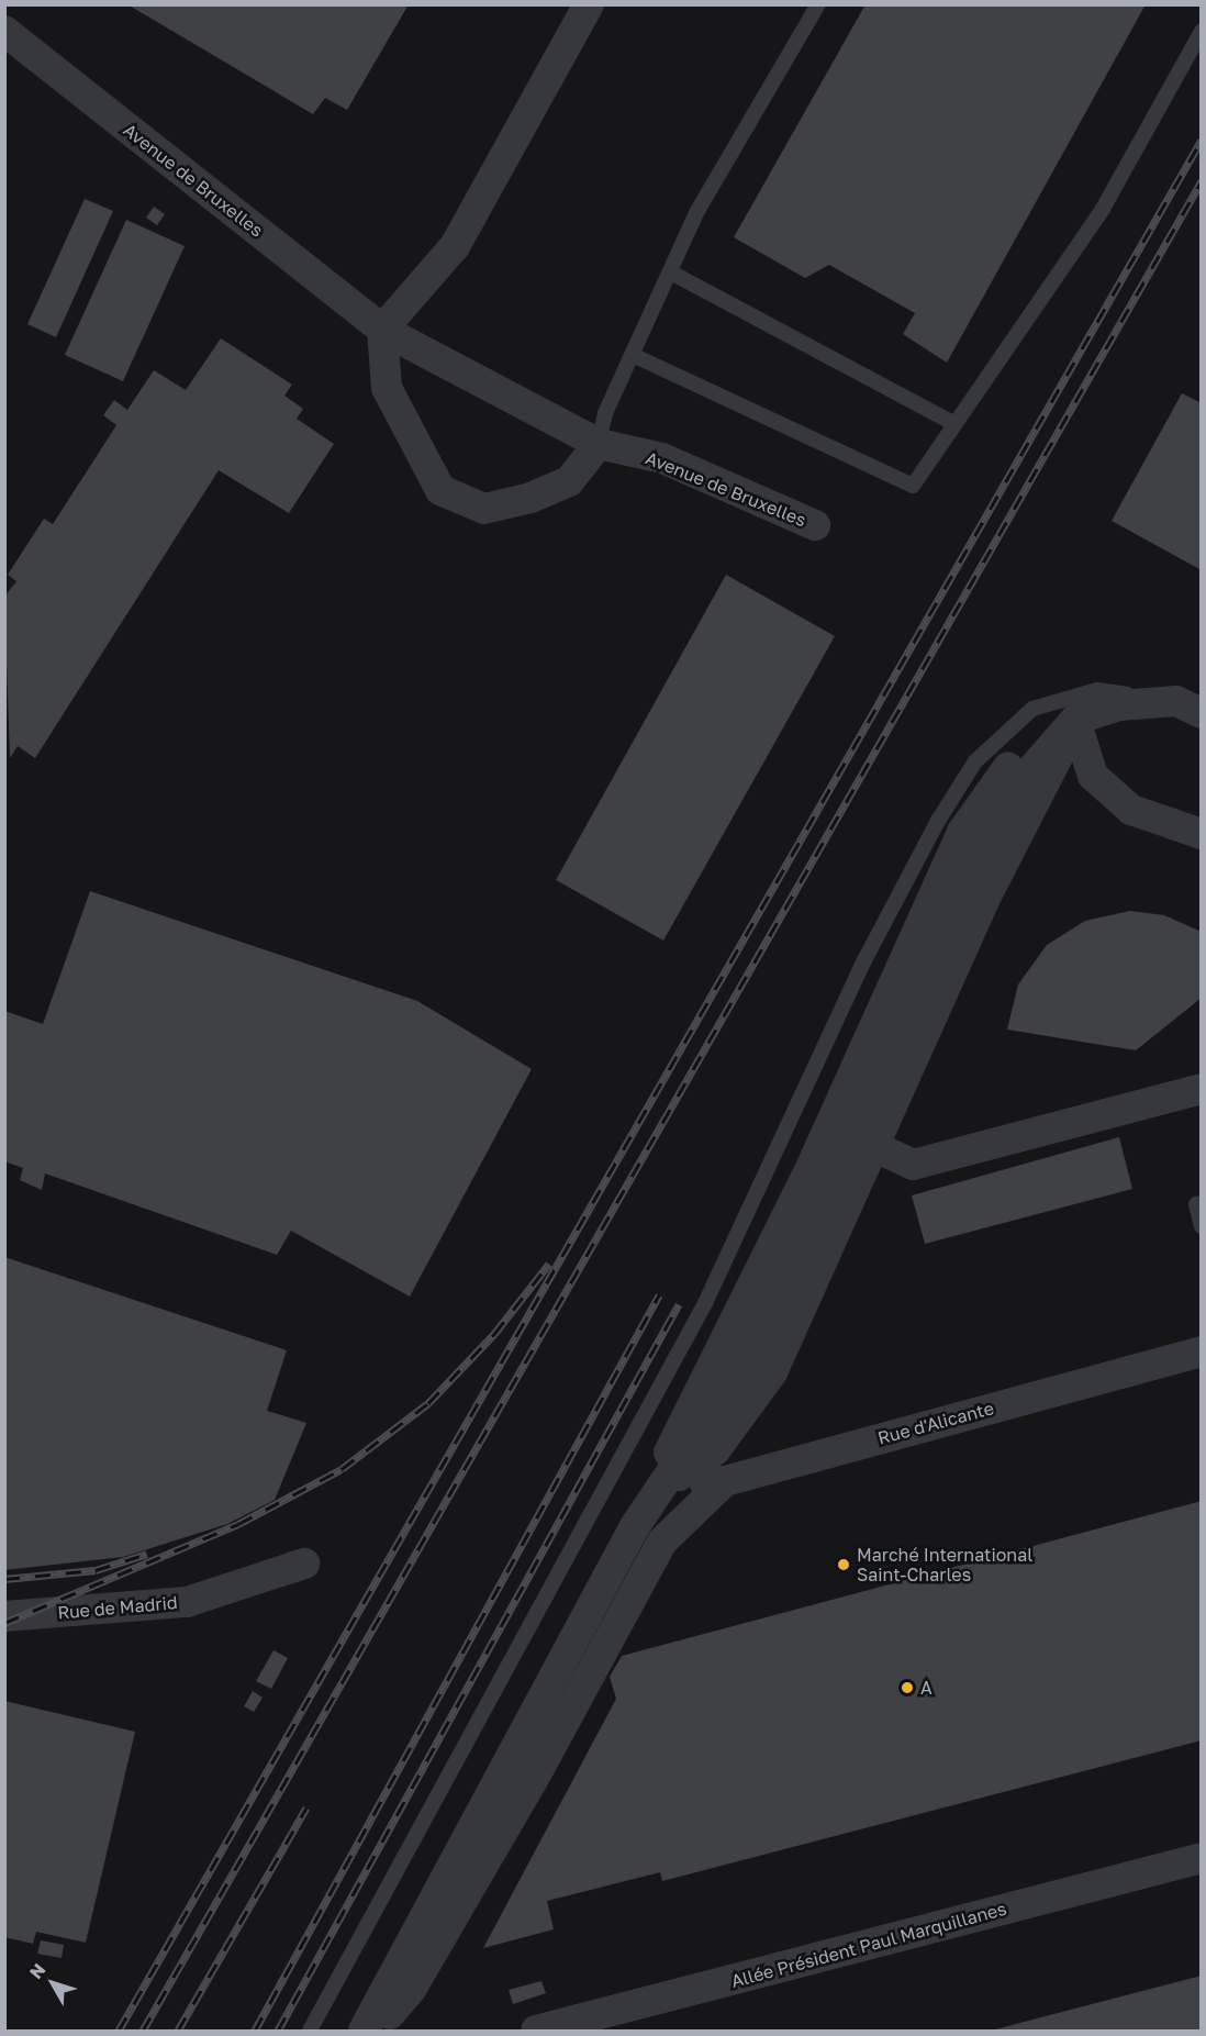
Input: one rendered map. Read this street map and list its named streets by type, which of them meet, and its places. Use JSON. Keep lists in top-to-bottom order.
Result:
{
  "streets": {
    "street": [
      "Avenue de Bruxelles",
      "Rue d'Alicante",
      "Rue de Madrid",
      "Allée Président Paul Marquillanes"
    ]
  },
  "places": ["Marché International Saint-Charles", "A"],
  "north": "top left"
}
